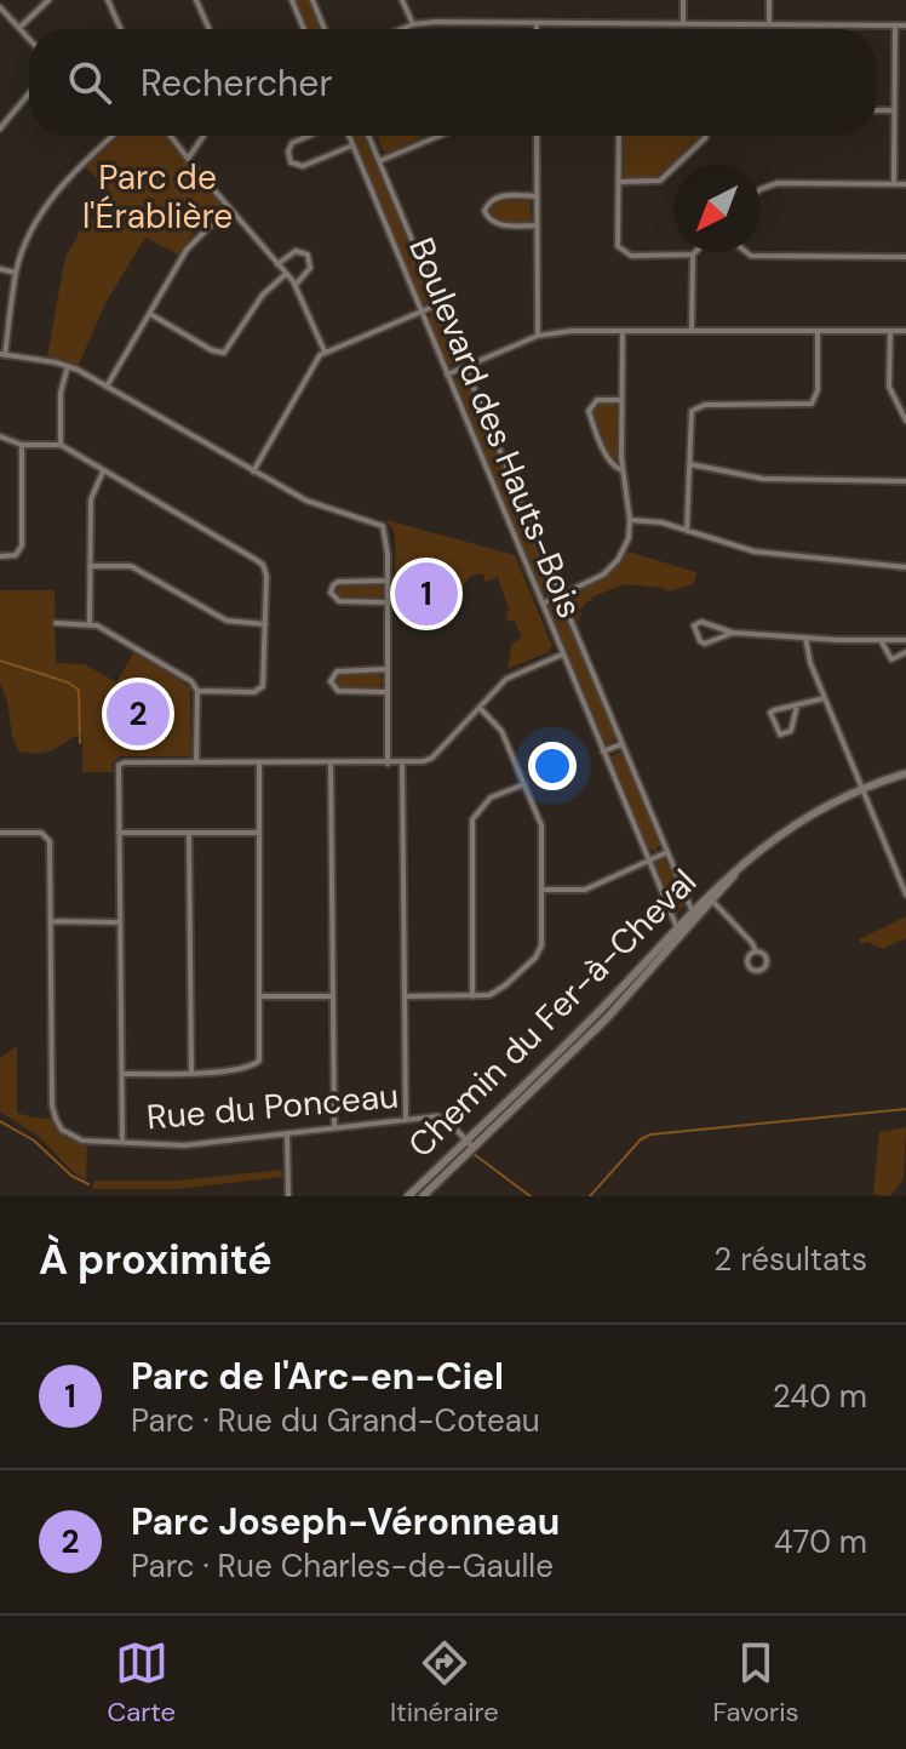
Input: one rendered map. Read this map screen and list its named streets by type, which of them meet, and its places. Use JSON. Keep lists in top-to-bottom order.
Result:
{
  "streets": {
    "street": ["Boulevard des Hauts-Bois", "Chemin du Fer-à-Cheval", "Rue du Ponceau"]
  },
  "crossings": [
    ["Boulevard des Hauts-Bois", "Chemin du Fer-à-Cheval"],
    ["Chemin du Fer-à-Cheval", "Rue du Ponceau"]
  ],
  "parks": ["Parc de l'Érablière"],
  "north": "bottom left",
  "page": {
    "search": "Rechercher",
    "pins": ["1", "2"],
    "heading": ["À proximité", "2 résultats"],
    "list": [
      {
        "mark": "1",
        "name": "Parc de l'Arc-en-Ciel",
        "note": "Parc · Rue du Grand-Coteau",
        "value": "240 m"
      },
      {
        "mark": "2",
        "name": "Parc Joseph-Véronneau",
        "note": "Parc · Rue Charles-de-Gaulle",
        "value": "470 m"
      }
    ],
    "nav": ["Carte", "Itinéraire", "Favoris"]
  }
}
